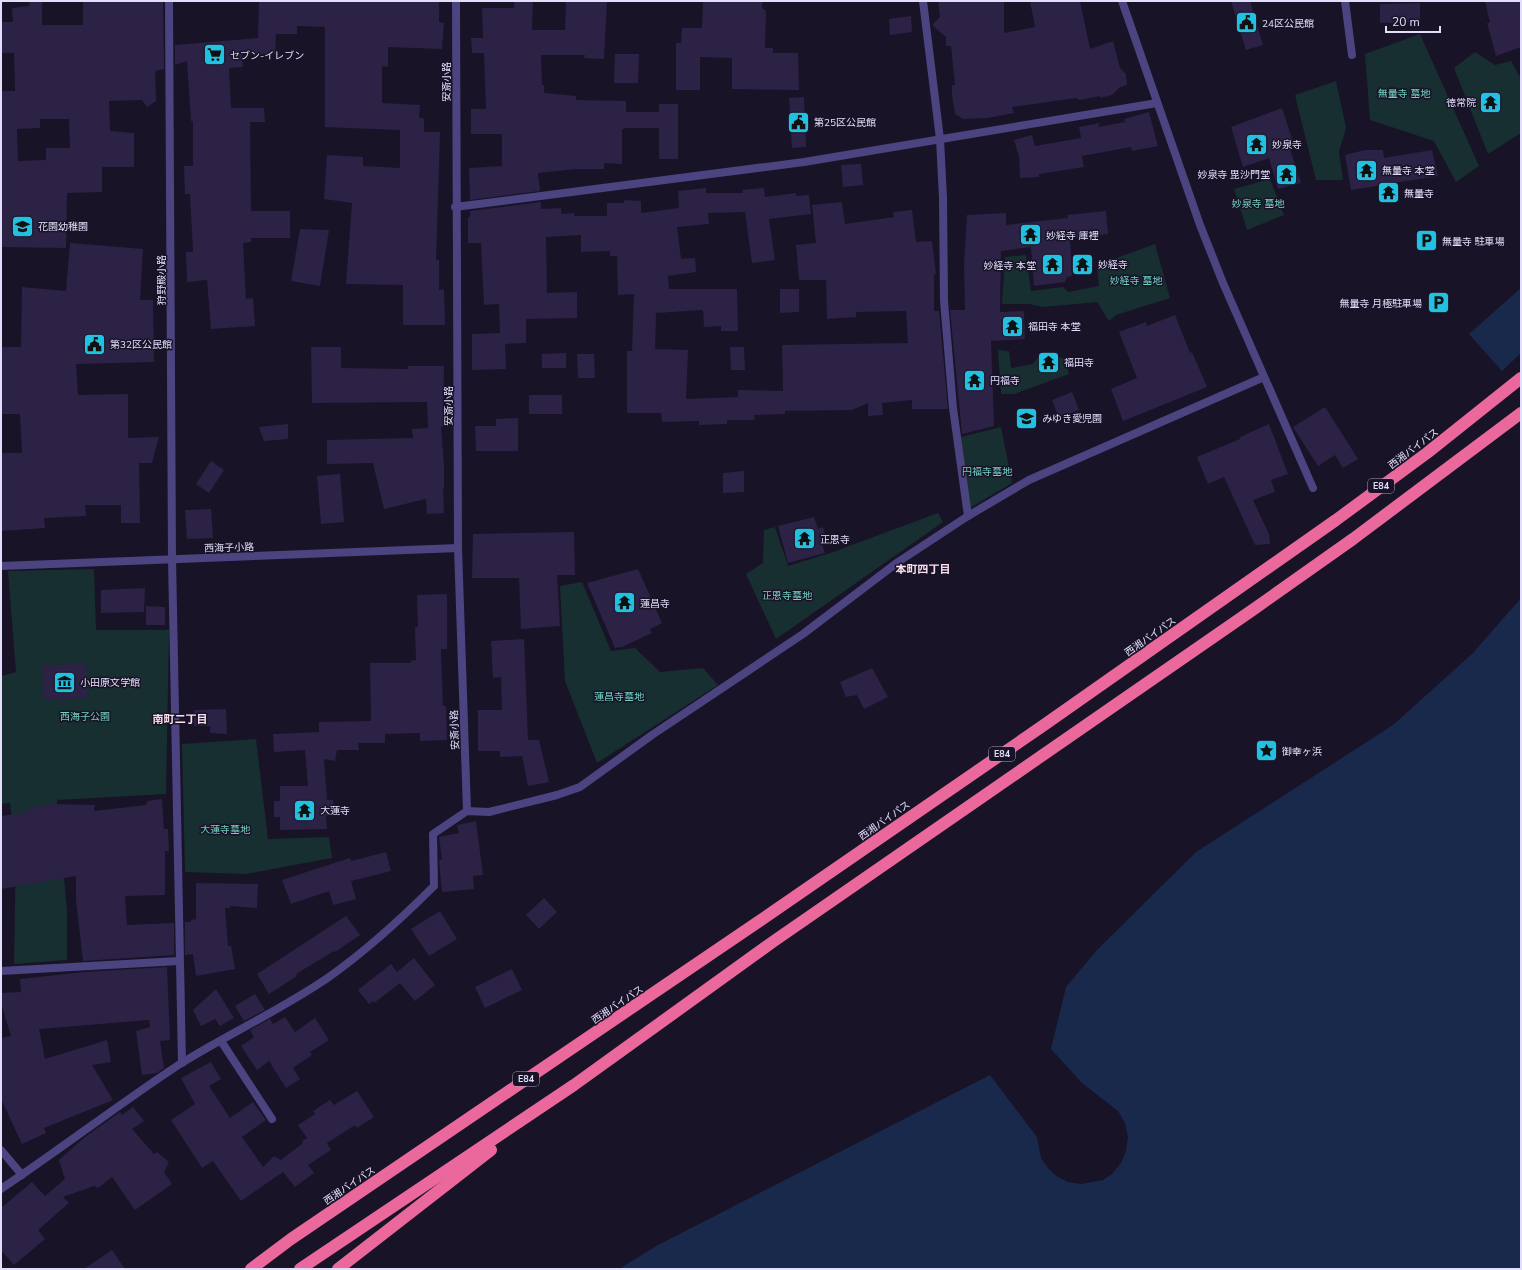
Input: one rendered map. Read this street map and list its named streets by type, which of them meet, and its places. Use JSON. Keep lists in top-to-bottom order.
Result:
{
  "streets": {
    "highway": ["西湘バイパス", "E84"],
    "street": ["安斎小路", "狩野殿小路", "西海子小路"]
  },
  "crossings": [
    ["安斎小路", "西海子小路"],
    ["狩野殿小路", "西海子小路"],
    ["西湘バイパス", "E84"]
  ],
  "districts": ["本町四丁目", "南町二丁目"],
  "parks": [
    "無量寺 墓地",
    "妙泉寺 墓地",
    "妙経寺 墓地",
    "円福寺墓地",
    "正恩寺墓地",
    "蓮昌寺墓地",
    "西海子公園",
    "大蓮寺墓地"
  ],
  "places": {
    "public building": ["24区公民館", "第25区公民館", "第32区公民館"],
    "supermarket": ["セブン-イレブン"],
    "temple": [
      "徳常院",
      "妙泉寺",
      "無量寺 本堂",
      "妙泉寺 毘沙門堂",
      "無量寺",
      "妙経寺 庫裡",
      "妙経寺",
      "妙経寺 本堂",
      "福田寺 本堂",
      "福田寺",
      "円福寺",
      "正恩寺",
      "蓮昌寺",
      "大蓮寺"
    ],
    "school or university": ["花園幼稚園", "みゆき愛児園"],
    "parking": ["無量寺 駐車場", "無量寺 月極駐車場"],
    "museum": ["小田原文学館"],
    "place": ["御幸ヶ浜"]
  },
  "scale_bar": "20 m"
}
